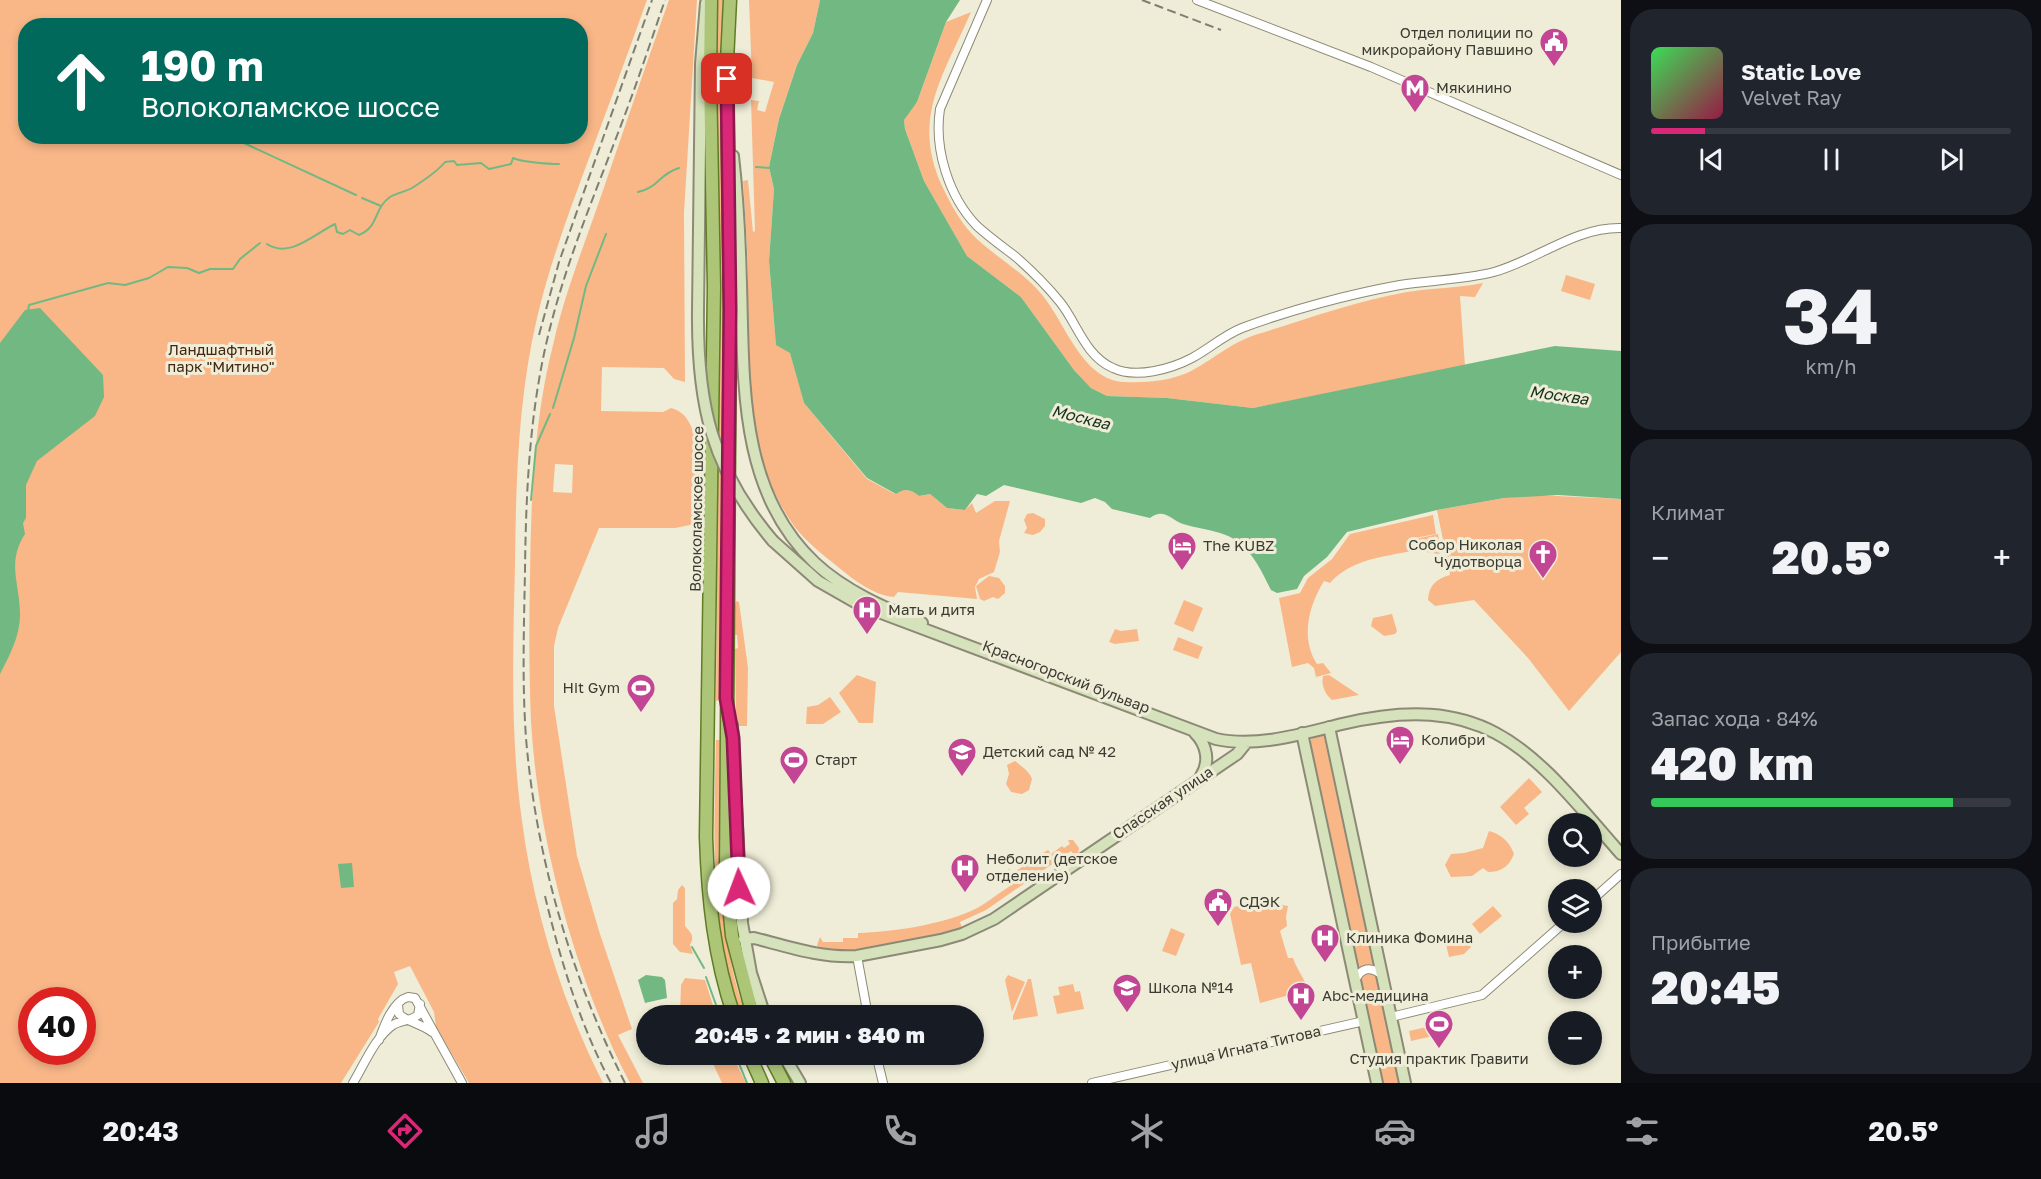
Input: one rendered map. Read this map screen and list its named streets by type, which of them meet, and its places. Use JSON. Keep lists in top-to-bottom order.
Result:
{
  "streets": {
    "main road": ["Волоколамское шоссе", "Красногорский бульвар", "Спасская улица"],
    "street": ["улица Игната Титова"]
  },
  "crossings": [
    ["Волоколамское шоссе", "Красногорский бульвар"],
    ["Красногорский бульвар", "Спасская улица"]
  ],
  "water": ["Москва"],
  "parks": ["Ландшафтный парк \"Митино\""],
  "places": {
    "public building": ["Отдел полиции по микрорайону Павшино", "СДЭК"],
    "metro station": ["Мякинино"],
    "hotel": ["The KUBZ", "Колибри"],
    "church": ["Собор Николая Чудотворца"],
    "hospital": [
      "Мать и дитя",
      "Неболит (детское отделение)",
      "Клиника Фомина",
      "Abc-медицина"
    ],
    "sports": ["Hit Gym", "Старт", "Студия практик Гравити"],
    "school or university": ["Детский сад № 42", "Школа №14"]
  },
  "page": {
    "turn": ["190 m", "Волоколамское шоссе"],
    "song": ["Static Love", "Velvet Ray"],
    "tile": [
      ["34", "km/h"],
      "Климат",
      ["Запас хода · 84%", "420 km"],
      ["Прибытие", "20:45"]
    ],
    "heat": ["−", "20.5°", "+"],
    "map_buttons": ["+", "−"],
    "limit": "40",
    "trip": "20:45 · 2 мин · 840 m",
    "tabs": ["20:43", "20.5°"]
  }
}
